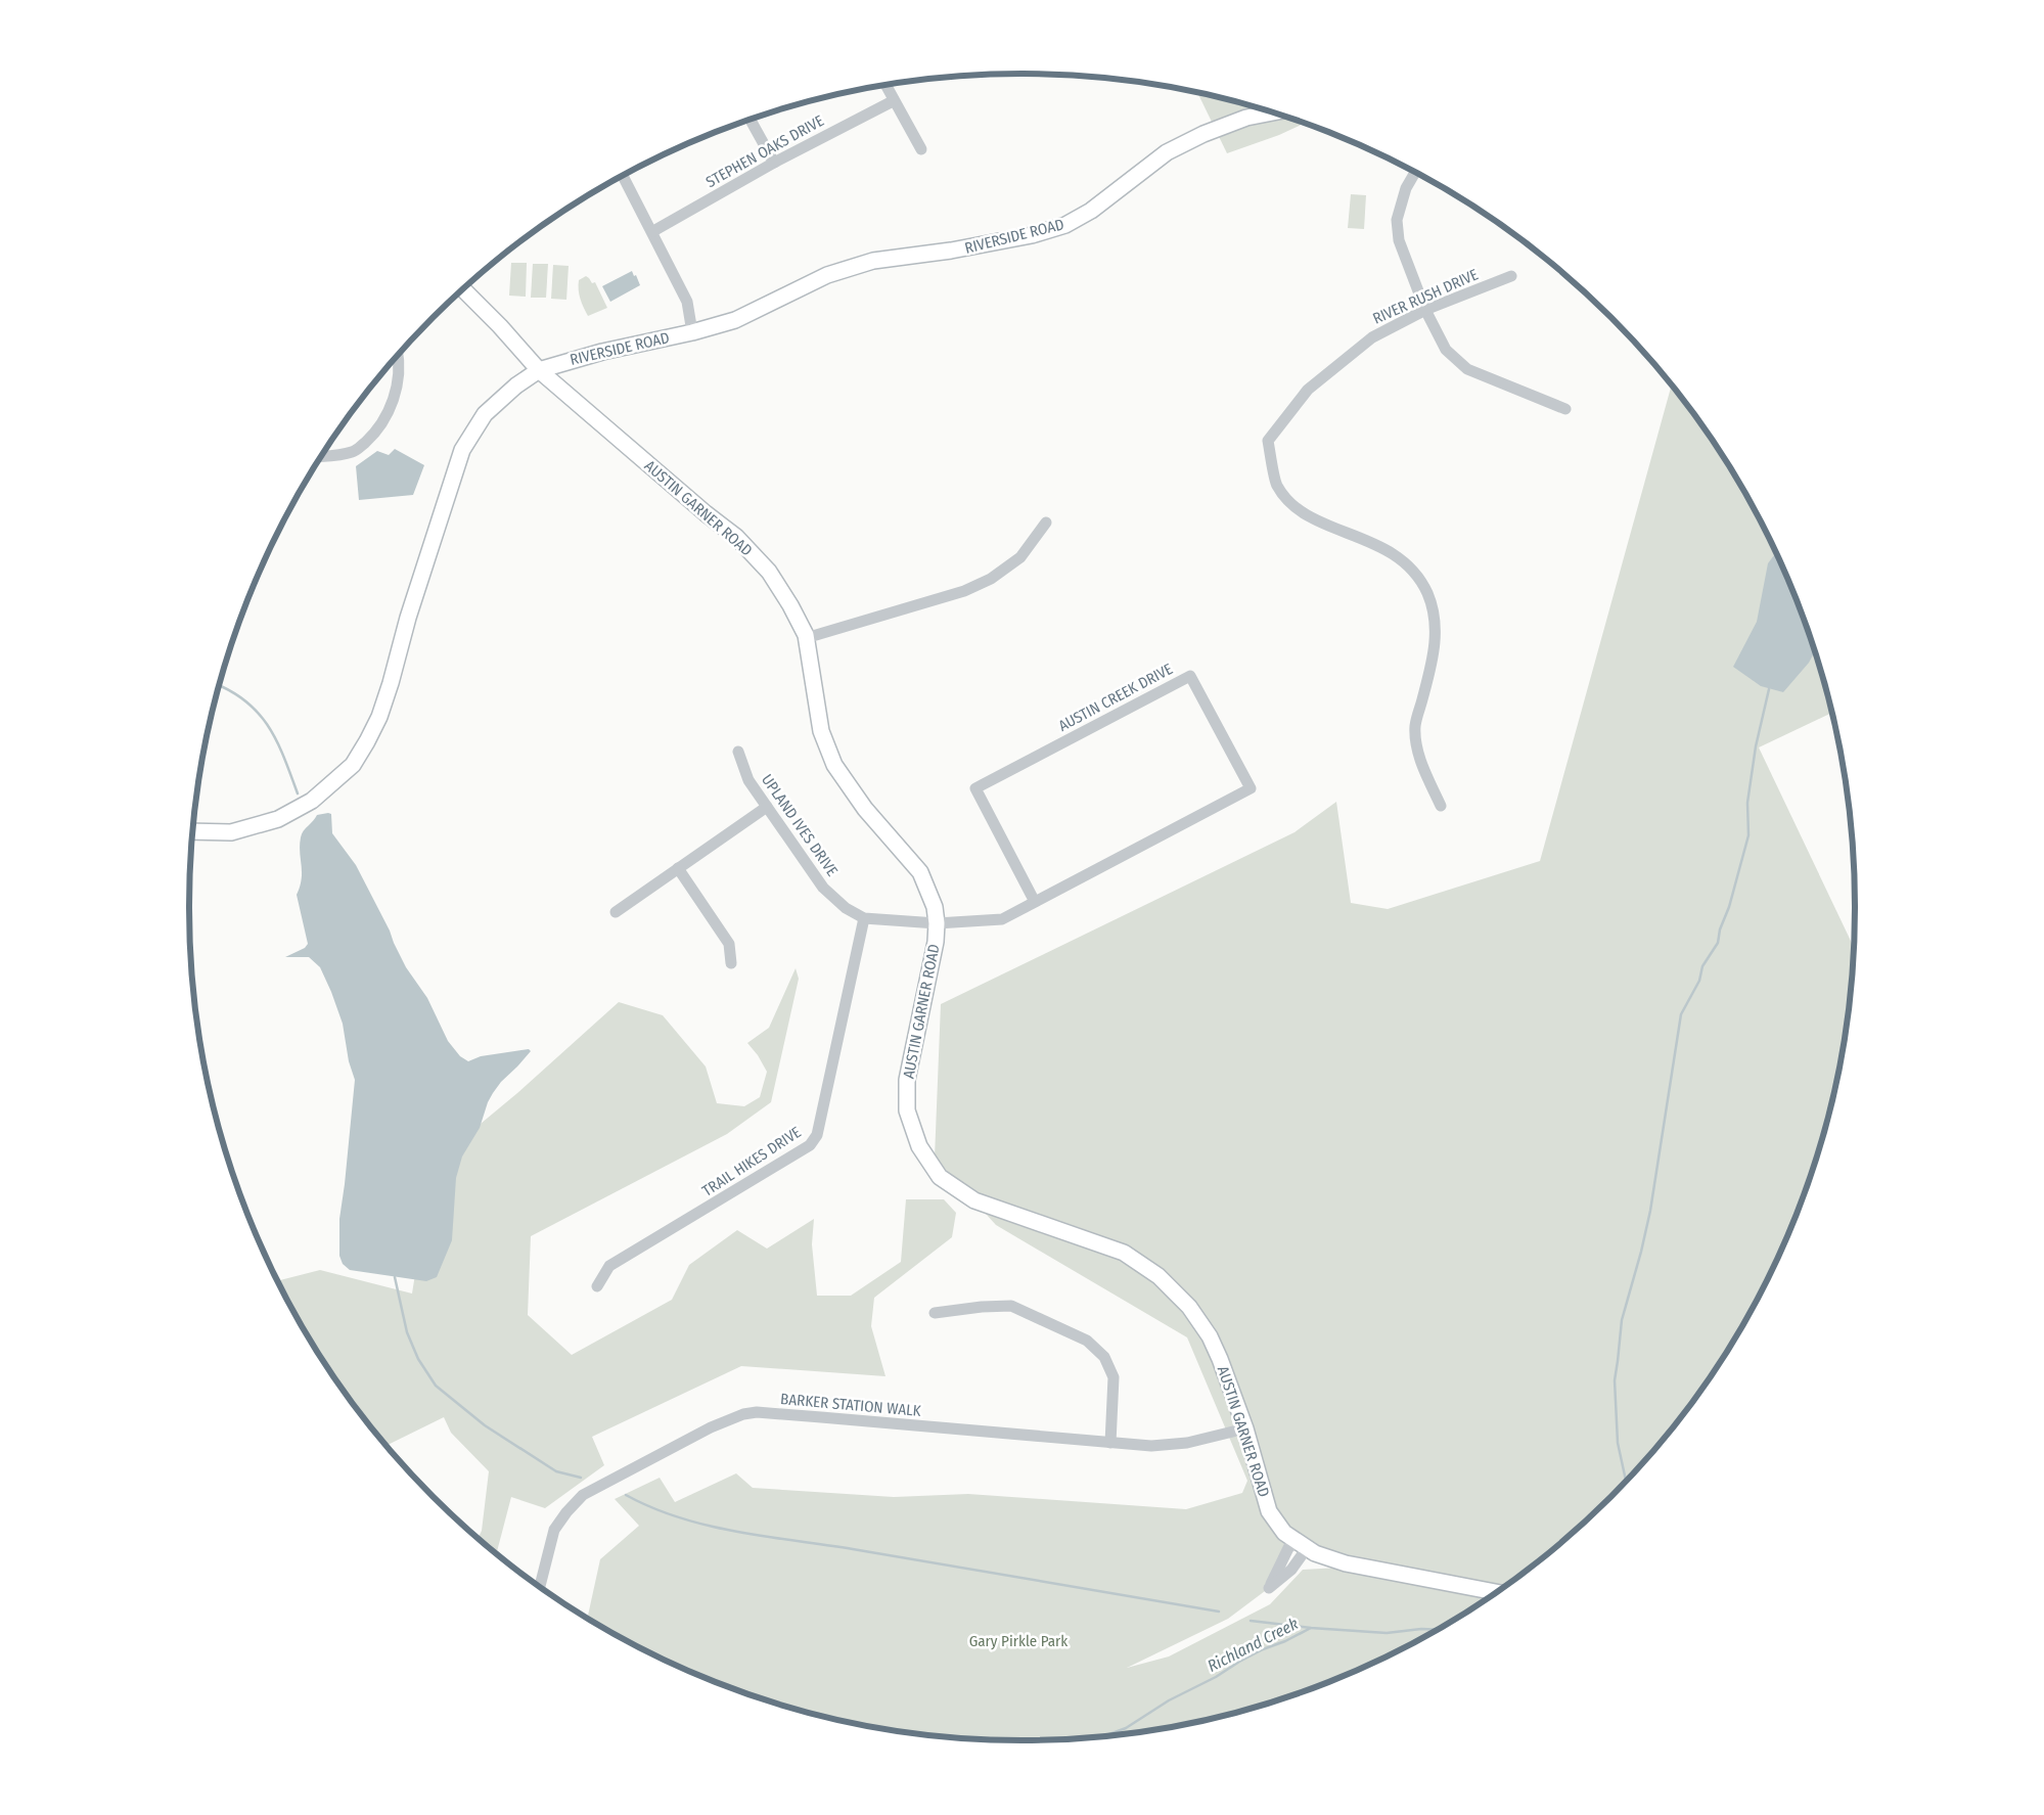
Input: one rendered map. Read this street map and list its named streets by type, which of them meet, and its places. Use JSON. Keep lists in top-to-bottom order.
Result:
{
  "streets": {
    "street": [
      "STEPHEN OAKS DRIVE",
      "RIVERSIDE ROAD",
      "RIVER RUSH DRIVE",
      "AUSTIN GARNER ROAD",
      "AUSTIN CREEK DRIVE",
      "UPLAND IVES DRIVE",
      "TRAIL HIKES DRIVE",
      "BARKER STATION WALK"
    ]
  },
  "crossings": [
    ["RIVERSIDE ROAD", "AUSTIN GARNER ROAD"],
    ["AUSTIN GARNER ROAD", "AUSTIN CREEK DRIVE"],
    ["AUSTIN GARNER ROAD", "UPLAND IVES DRIVE"],
    ["AUSTIN GARNER ROAD", "BARKER STATION WALK"],
    ["AUSTIN CREEK DRIVE", "UPLAND IVES DRIVE"],
    ["UPLAND IVES DRIVE", "TRAIL HIKES DRIVE"]
  ],
  "water": ["Richland Creek"],
  "parks": ["Gary Pirkle Park"]
}
